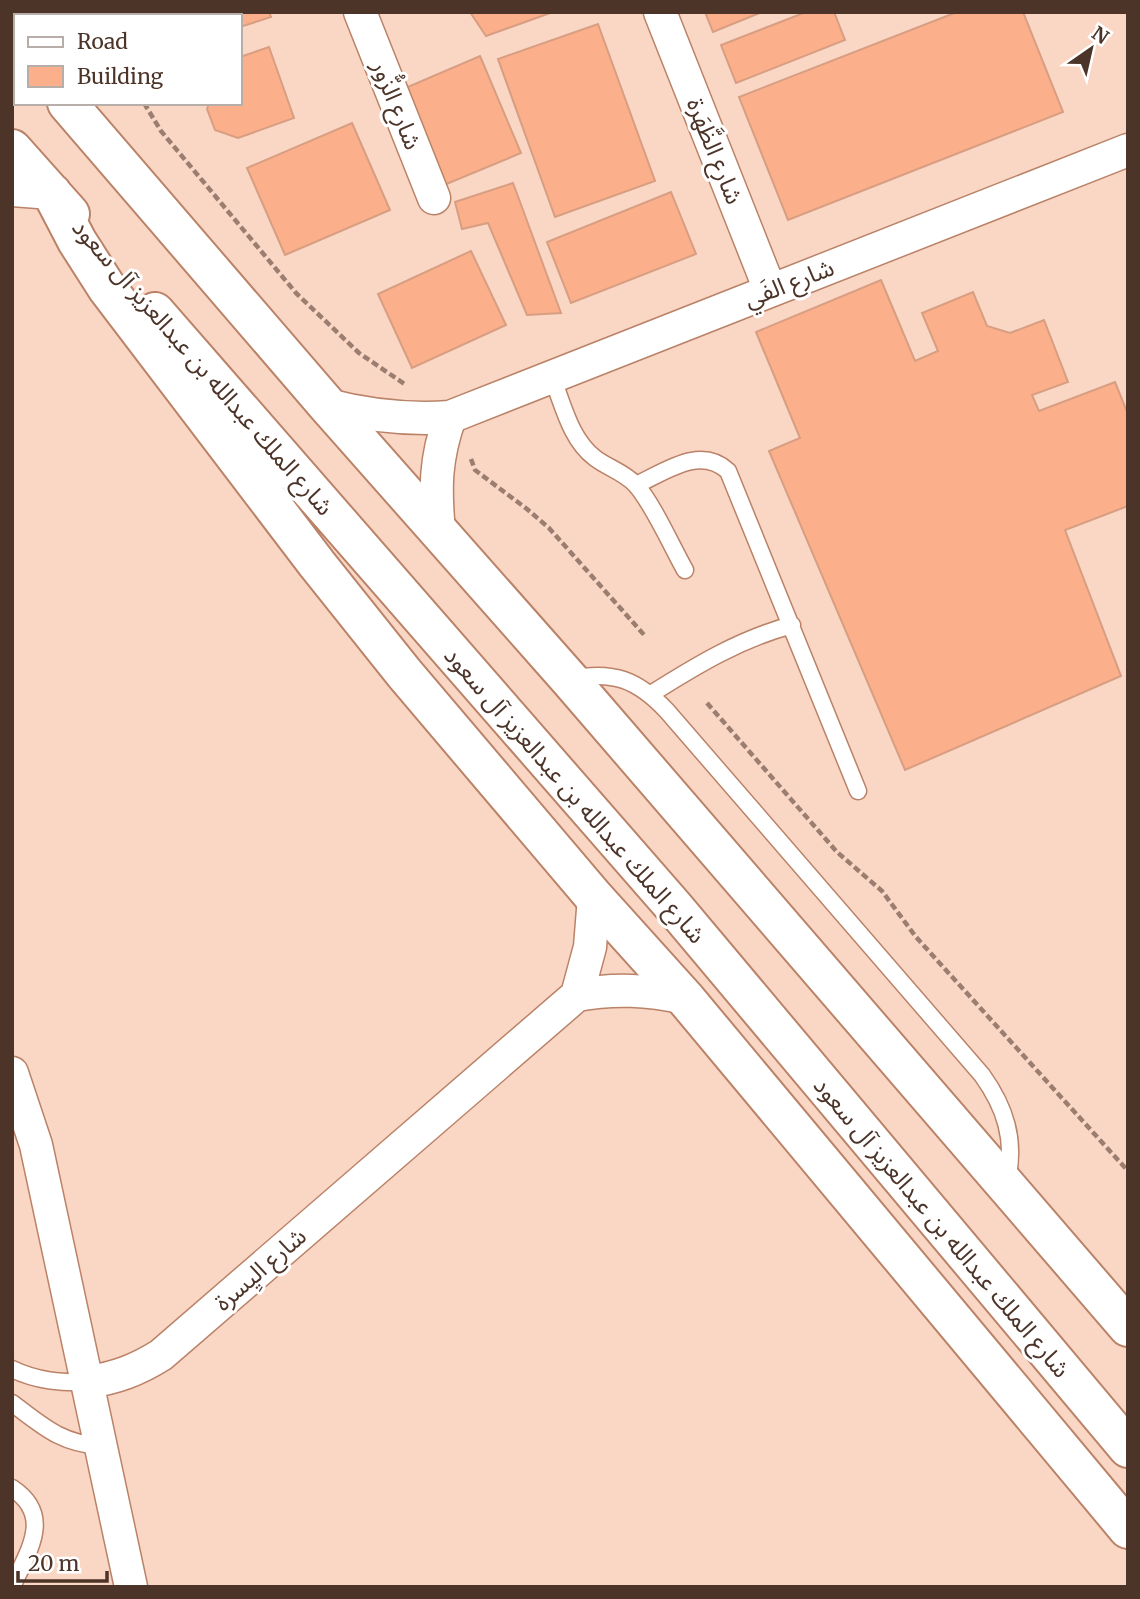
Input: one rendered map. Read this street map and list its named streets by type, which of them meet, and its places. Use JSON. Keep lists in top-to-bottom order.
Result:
{
  "streets": {
    "main road": ["شارع الملك عبدالله بن عبدالعزيز آل سعود"],
    "street": [
      "شارع الزُّور",
      "شارع الظَّهَرة",
      "شارع الفَي",
      "شارع اليِسرة"
    ]
  },
  "crossings": [
    ["شارع الظَّهَرة", "شارع الفَي"]
  ],
  "legend": ["Road", "Building"],
  "scale_bar": "20 m",
  "north": "top right"
}
